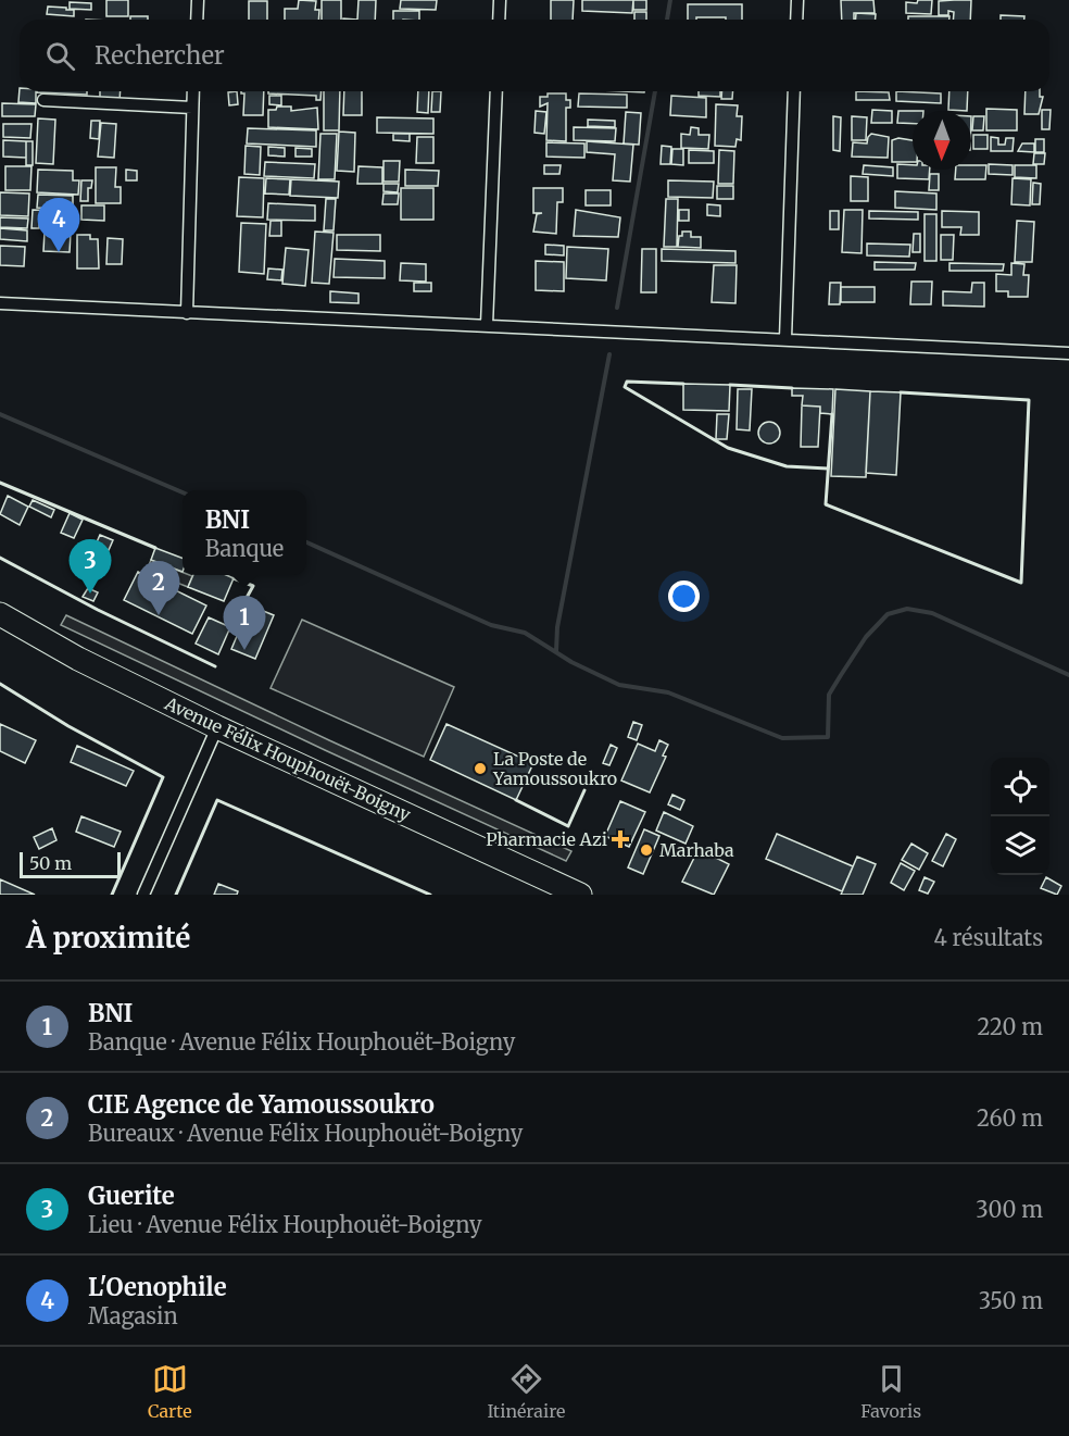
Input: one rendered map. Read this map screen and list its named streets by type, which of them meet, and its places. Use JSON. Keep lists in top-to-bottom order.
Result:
{
  "streets": {
    "highway": ["Avenue Félix Houphouët-Boigny"]
  },
  "places": {
    "other": ["La Poste de Yamoussoukro", "Marhaba"],
    "health": ["Pharmacie Azi"]
  },
  "scale_bar": "50 m",
  "north": "bottom",
  "page": {
    "search": "Rechercher",
    "pins": [
      "4",
      "3",
      "2",
      "1"
    ],
    "popup": ["BNI", "Banque"],
    "scale": "50 m",
    "heading": ["À proximité", "4 résultats"],
    "list": [
      {
        "mark": "1",
        "name": "BNI",
        "note": "Banque · Avenue Félix Houphouët-Boigny",
        "value": "220 m"
      },
      {
        "mark": "2",
        "name": "CIE Agence de Yamoussoukro",
        "note": "Bureaux · Avenue Félix Houphouët-Boigny",
        "value": "260 m"
      },
      {
        "mark": "3",
        "name": "Guerite",
        "note": "Lieu · Avenue Félix Houphouët-Boigny",
        "value": "300 m"
      },
      {
        "mark": "4",
        "name": "L'Oenophile",
        "note": "Magasin",
        "value": "350 m"
      }
    ],
    "nav": ["Carte", "Itinéraire", "Favoris"]
  }
}
